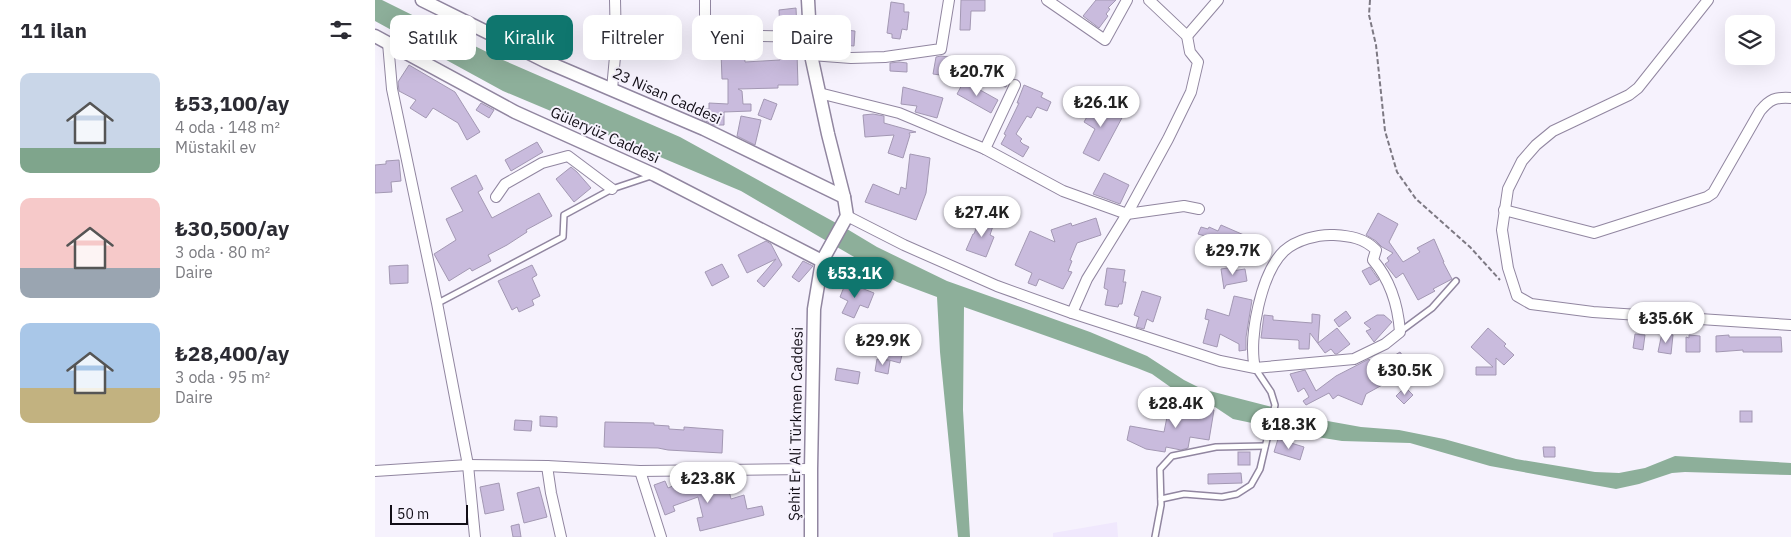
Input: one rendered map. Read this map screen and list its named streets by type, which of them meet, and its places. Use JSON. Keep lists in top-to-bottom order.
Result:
{
  "streets": {
    "street": ["23 Nisan Caddesi", "Güleryüz Caddesi", "Şehit Er Ali Türkmen Caddesi"]
  },
  "crossings": [
    ["Güleryüz Caddesi", "Şehit Er Ali Türkmen Caddesi"]
  ],
  "scale_bar": "50 m",
  "page": {
    "heading": "11 ilan",
    "chip": [
      "Satılık",
      "Kiralık",
      "Filtreler",
      "Yeni",
      "Daire"
    ],
    "price": [
      "₺20.7K",
      "₺26.1K",
      "₺27.4K",
      "₺29.7K",
      "₺53.1K",
      "₺35.6K",
      "₺29.9K",
      "₺30.5K",
      "₺28.4K",
      "₺18.3K",
      "₺23.8K"
    ],
    "list": [
      {
        "name": "₺53,100/ay",
        "note": "4 oda · 148 m² · Müstakil ev"
      },
      {
        "name": "₺30,500/ay",
        "note": "3 oda · 80 m² · Daire"
      },
      {
        "name": "₺28,400/ay",
        "note": "3 oda · 95 m² · Daire"
      }
    ],
    "scale": "50 m"
  }
}
